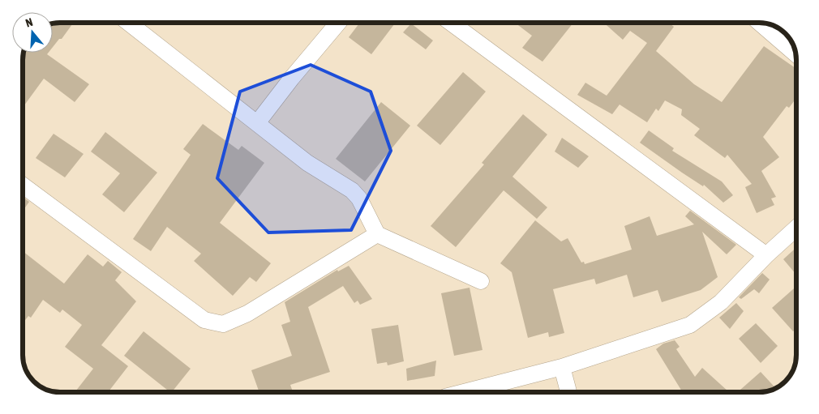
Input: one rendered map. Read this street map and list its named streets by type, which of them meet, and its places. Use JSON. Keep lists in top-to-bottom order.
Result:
{
  "north": "top"
}
